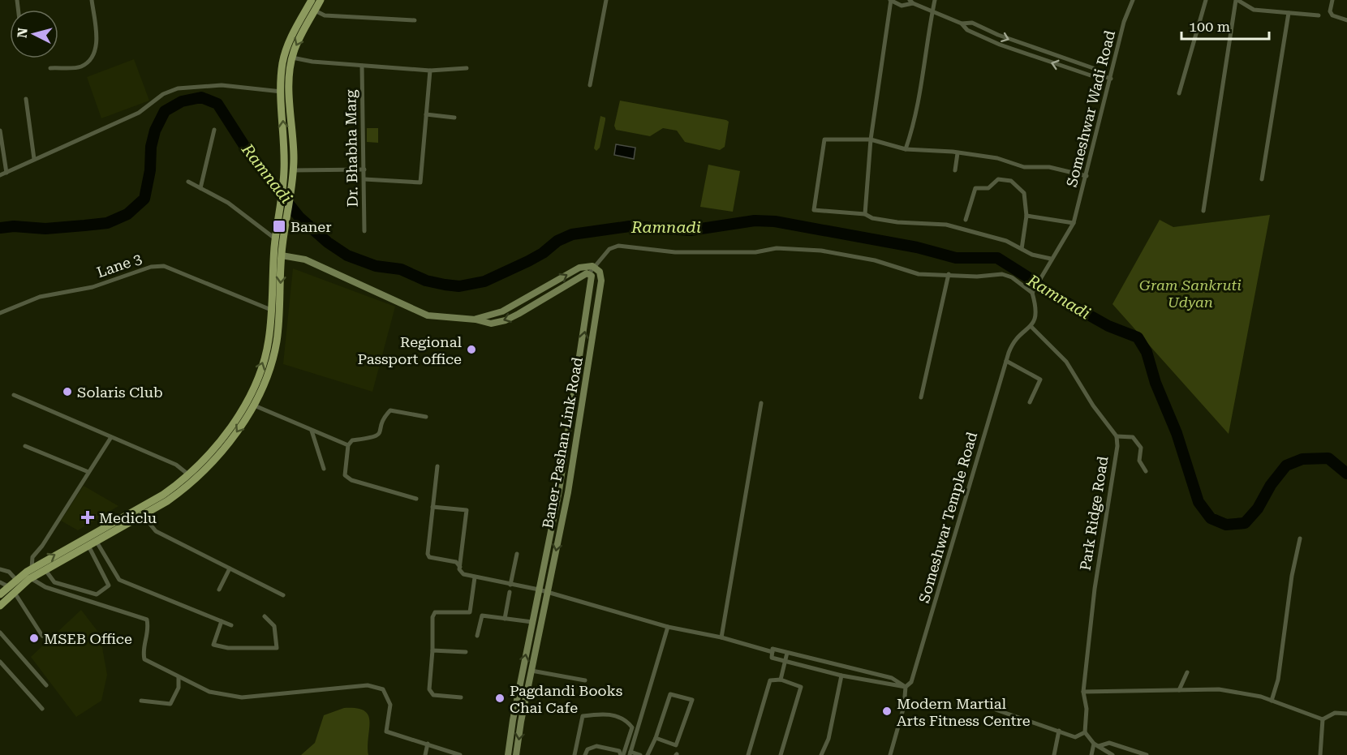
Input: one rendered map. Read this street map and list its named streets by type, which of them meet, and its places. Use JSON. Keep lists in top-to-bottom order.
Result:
{
  "streets": {
    "street": [
      "Someshwar Wadi Road",
      "Dr. Bhabha Marg",
      "Lane 3",
      "Baner-Pashan Link Road",
      "Park Ridge Road",
      "Someshwar Temple Road"
    ]
  },
  "crossings": [
    ["Park Ridge Road", "Someshwar Temple Road"]
  ],
  "water": ["Ramnadi"],
  "parks": ["Gram Sankruti Udyan"],
  "places": {
    "transit": ["Baner"],
    "other": [
      "Regional Passport office",
      "Solaris Club",
      "MSEB Office",
      "Pagdandi Books Chai Cafe",
      "Modern Martial Arts Fitness Centre"
    ],
    "health": ["Mediclu"]
  },
  "scale_bar": "100 m",
  "north": "left"
}
